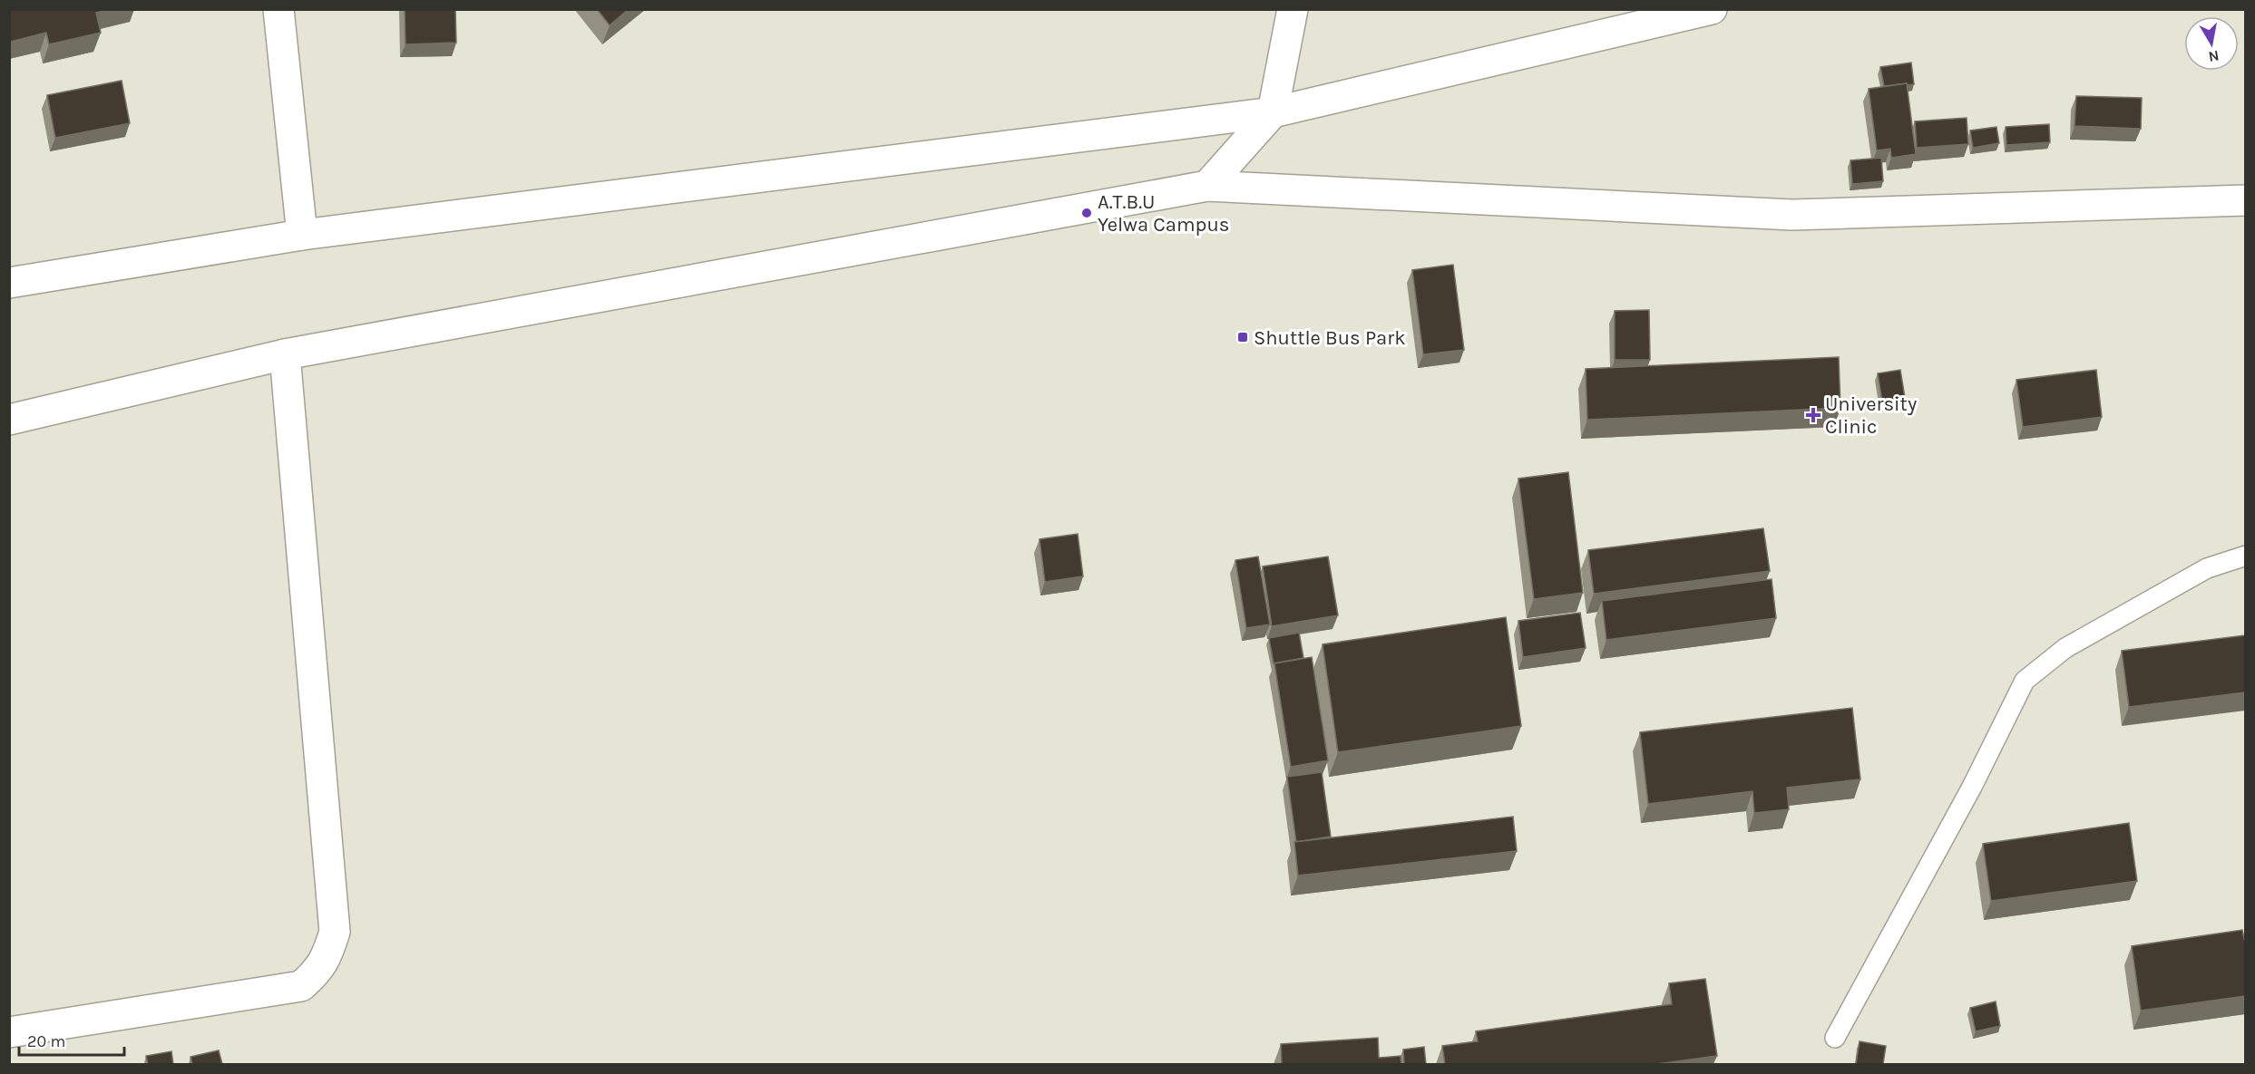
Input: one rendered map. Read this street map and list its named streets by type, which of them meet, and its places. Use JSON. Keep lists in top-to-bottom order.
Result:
{
  "places": {
    "other": ["A.T.B.U Yelwa Campus"],
    "transit": ["Shuttle Bus Park"],
    "health": ["University Clinic"]
  },
  "scale_bar": "20 m",
  "north": "bottom"
}
